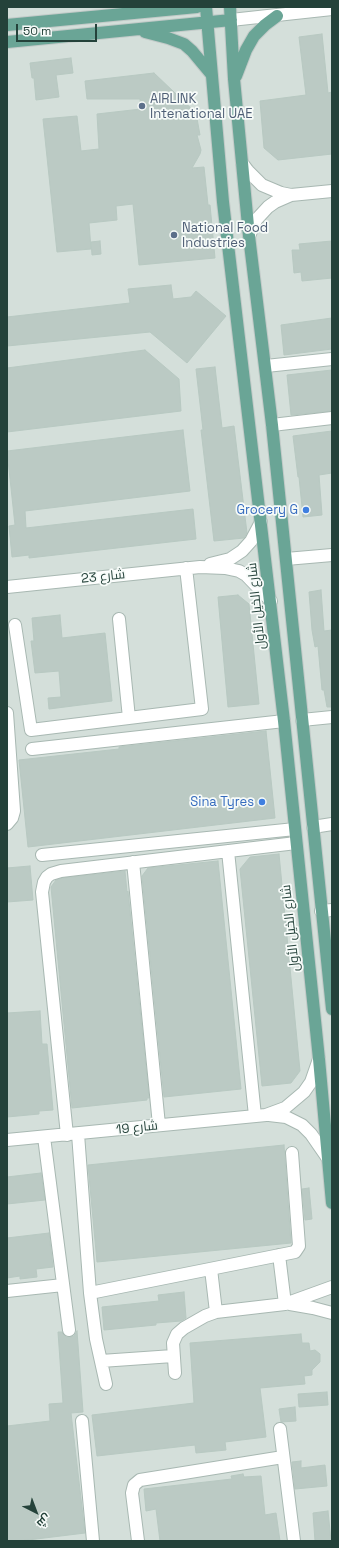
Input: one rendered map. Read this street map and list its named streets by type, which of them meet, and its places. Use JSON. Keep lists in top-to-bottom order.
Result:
{
  "streets": {
    "main road": ["شارع الخيل الأول"],
    "street": ["شارع 23", "شارع 19"]
  },
  "crossings": [
    ["شارع 23", "شارع الخيل الأول"],
    ["شارع الخيل الأول", "شارع 19"]
  ],
  "places": [
    "AIRLINK Intenational UAE",
    "National Food Industries",
    "Grocery G",
    "Sina Tyres"
  ],
  "scale_bar": "50 m",
  "north": "bottom right"
}
